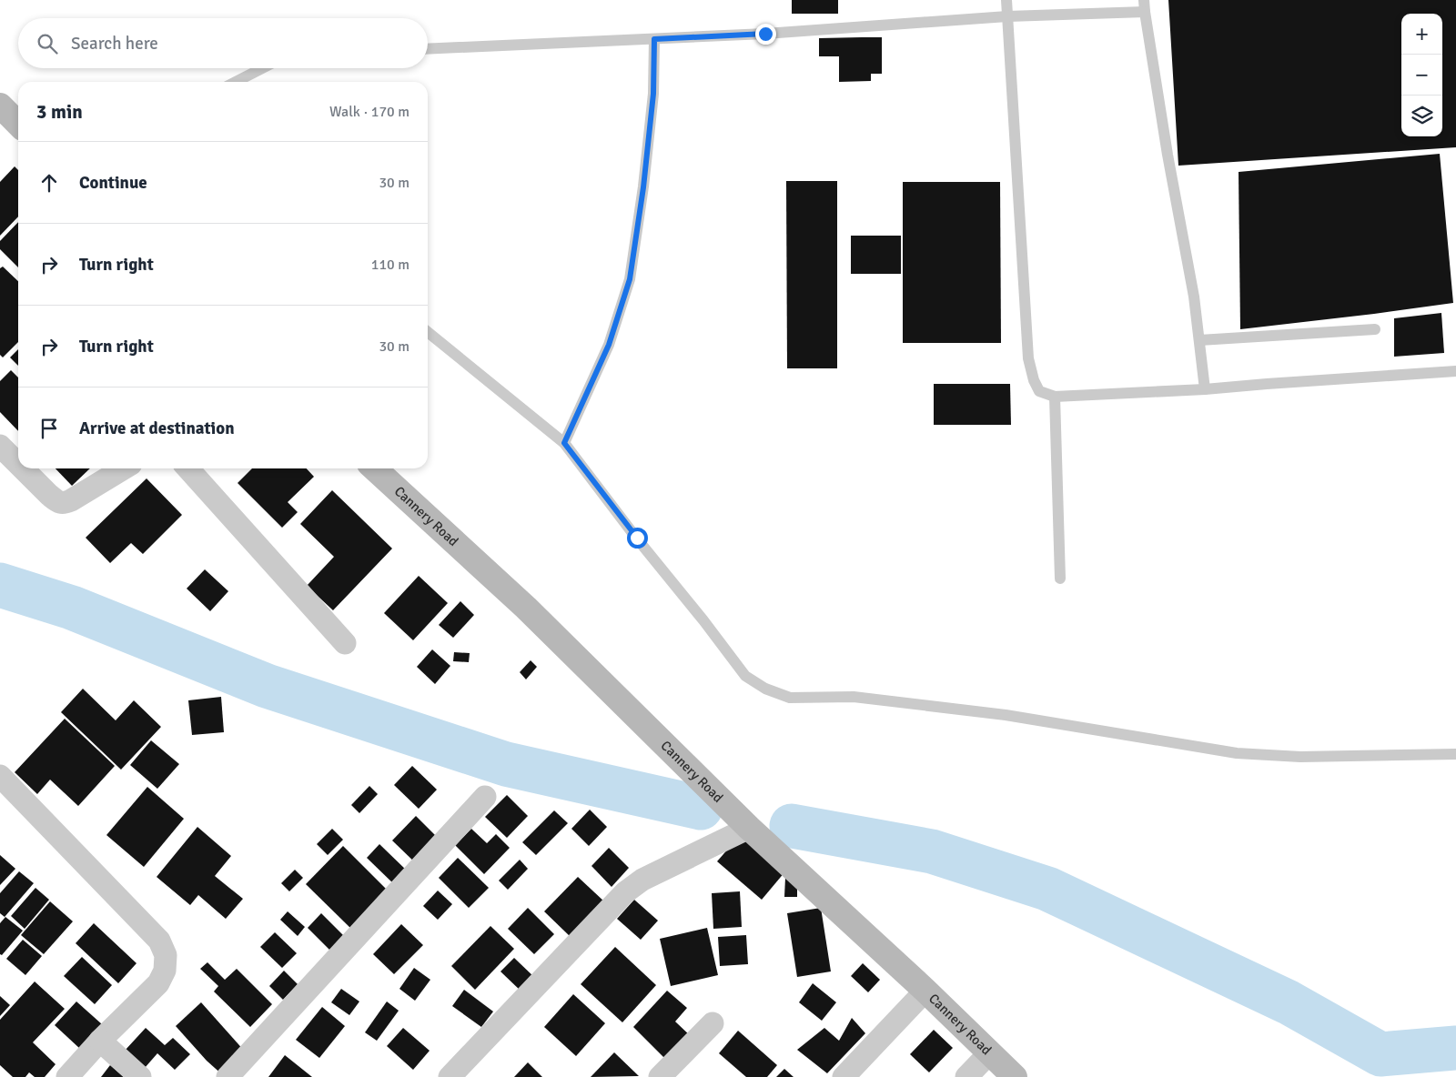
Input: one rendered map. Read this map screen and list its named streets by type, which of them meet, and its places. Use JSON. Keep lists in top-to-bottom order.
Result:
{
  "streets": {
    "main road": ["Cannery Road"]
  },
  "page": {
    "map_buttons": ["+", "−"],
    "search": "Search here",
    "heading": ["3 min", "Walk · 170 m"],
    "list": [
      ["Continue", "30 m"],
      ["Turn right", "110 m"],
      ["Turn right", "30 m"],
      "Arrive at destination"
    ]
  }
}
